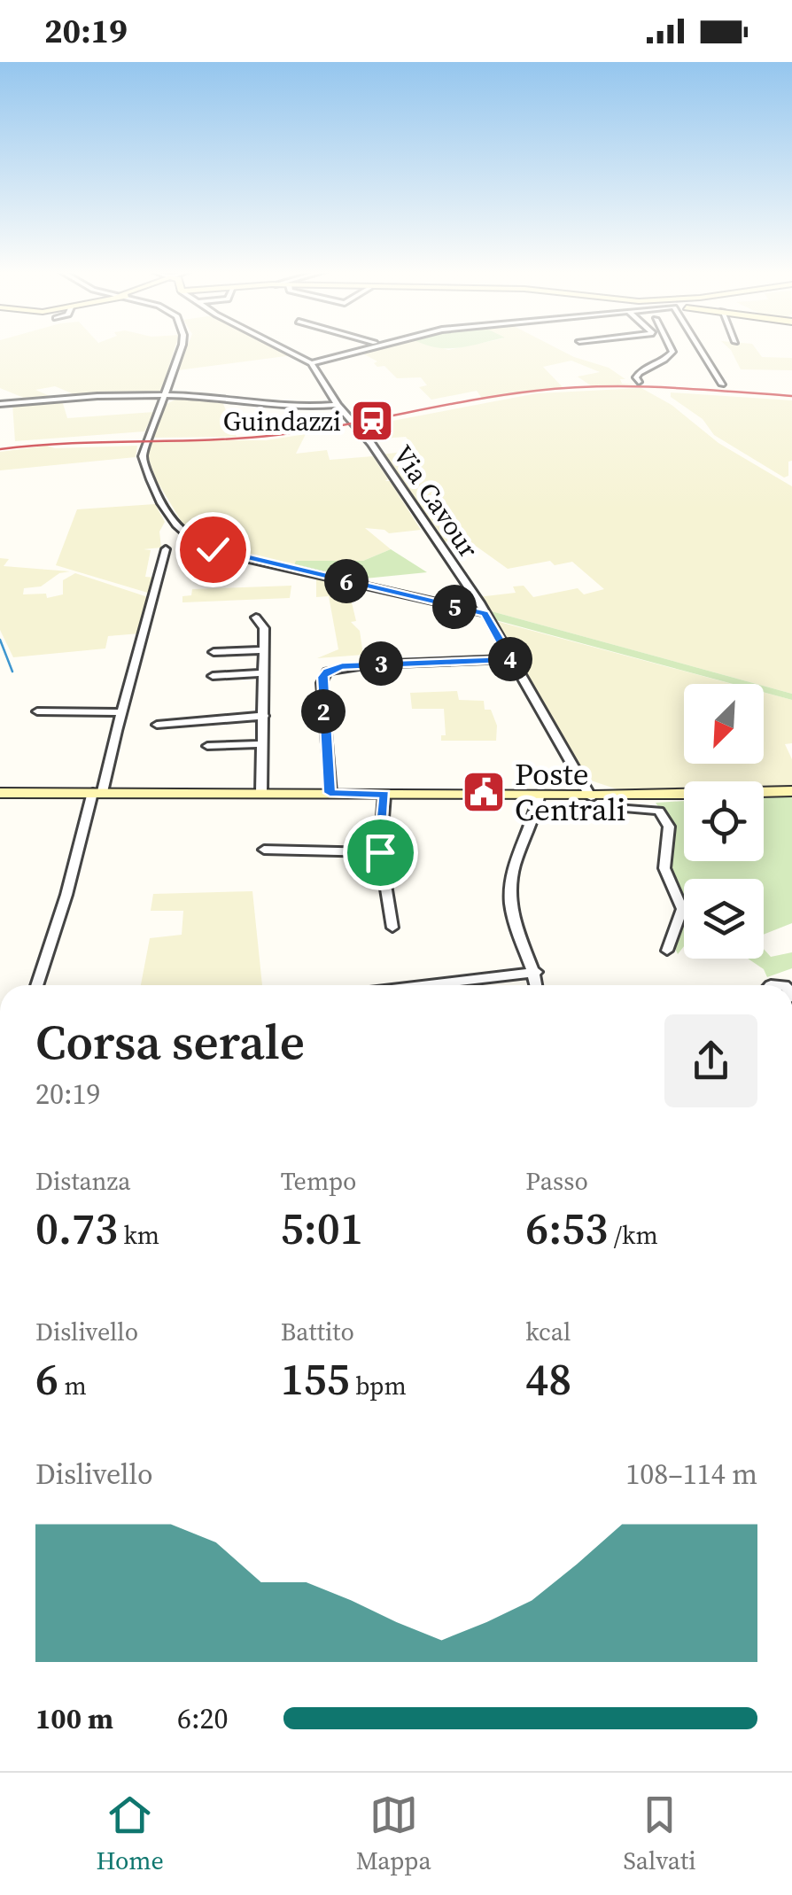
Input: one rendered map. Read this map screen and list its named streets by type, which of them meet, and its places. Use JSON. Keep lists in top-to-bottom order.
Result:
{
  "streets": {
    "street": ["Via Cavour"]
  },
  "places": {
    "station": ["Guindazzi"],
    "public building": ["Poste Centrali"]
  },
  "north": "bottom left",
  "page": {
    "status": "20:19",
    "pins": [
      "6",
      "5",
      "4",
      "3",
      "2"
    ],
    "heading": ["Corsa serale", "20:19"],
    "stats": [
      ["Distanza", "0.73 km"],
      ["Tempo", "5:01"],
      ["Passo", "6:53 /km"],
      ["Dislivello", "6 m"],
      ["Battito", "155 bpm"],
      ["kcal", "48"]
    ],
    "chart": ["Dislivello", "108–114 m"],
    "list": [
      {
        "name": "100 m",
        "note": "6:20"
      }
    ],
    "tabs": ["Home", "Mappa", "Salvati"]
  }
}
